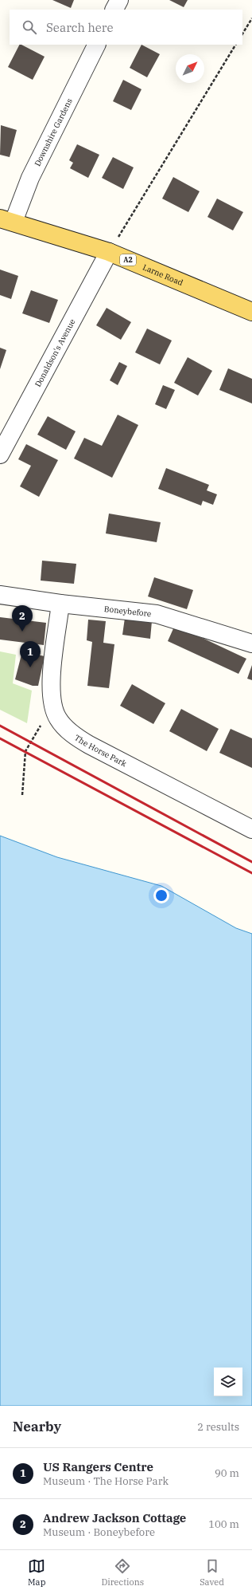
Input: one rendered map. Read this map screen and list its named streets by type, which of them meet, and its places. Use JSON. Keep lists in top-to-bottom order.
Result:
{
  "streets": {
    "main road": ["A2", "Larne Road"],
    "street": [
      "Downshire Gardens",
      "Donaldson's Avenue",
      "Boneybefore",
      "The Horse Park"
    ]
  },
  "crossings": [
    ["Downshire Gardens", "Larne Road"],
    ["Larne Road", "Donaldson's Avenue"],
    ["Boneybefore", "The Horse Park"]
  ],
  "north": "top right",
  "page": {
    "search": "Search here",
    "pins": ["2", "1"],
    "heading": ["Nearby", "2 results"],
    "list": [
      {
        "mark": "1",
        "name": "US Rangers Centre",
        "note": "Museum · The Horse Park",
        "value": "90 m"
      },
      {
        "mark": "2",
        "name": "Andrew Jackson Cottage",
        "note": "Museum · Boneybefore",
        "value": "100 m"
      }
    ],
    "nav": ["Map", "Directions", "Saved"]
  }
}
